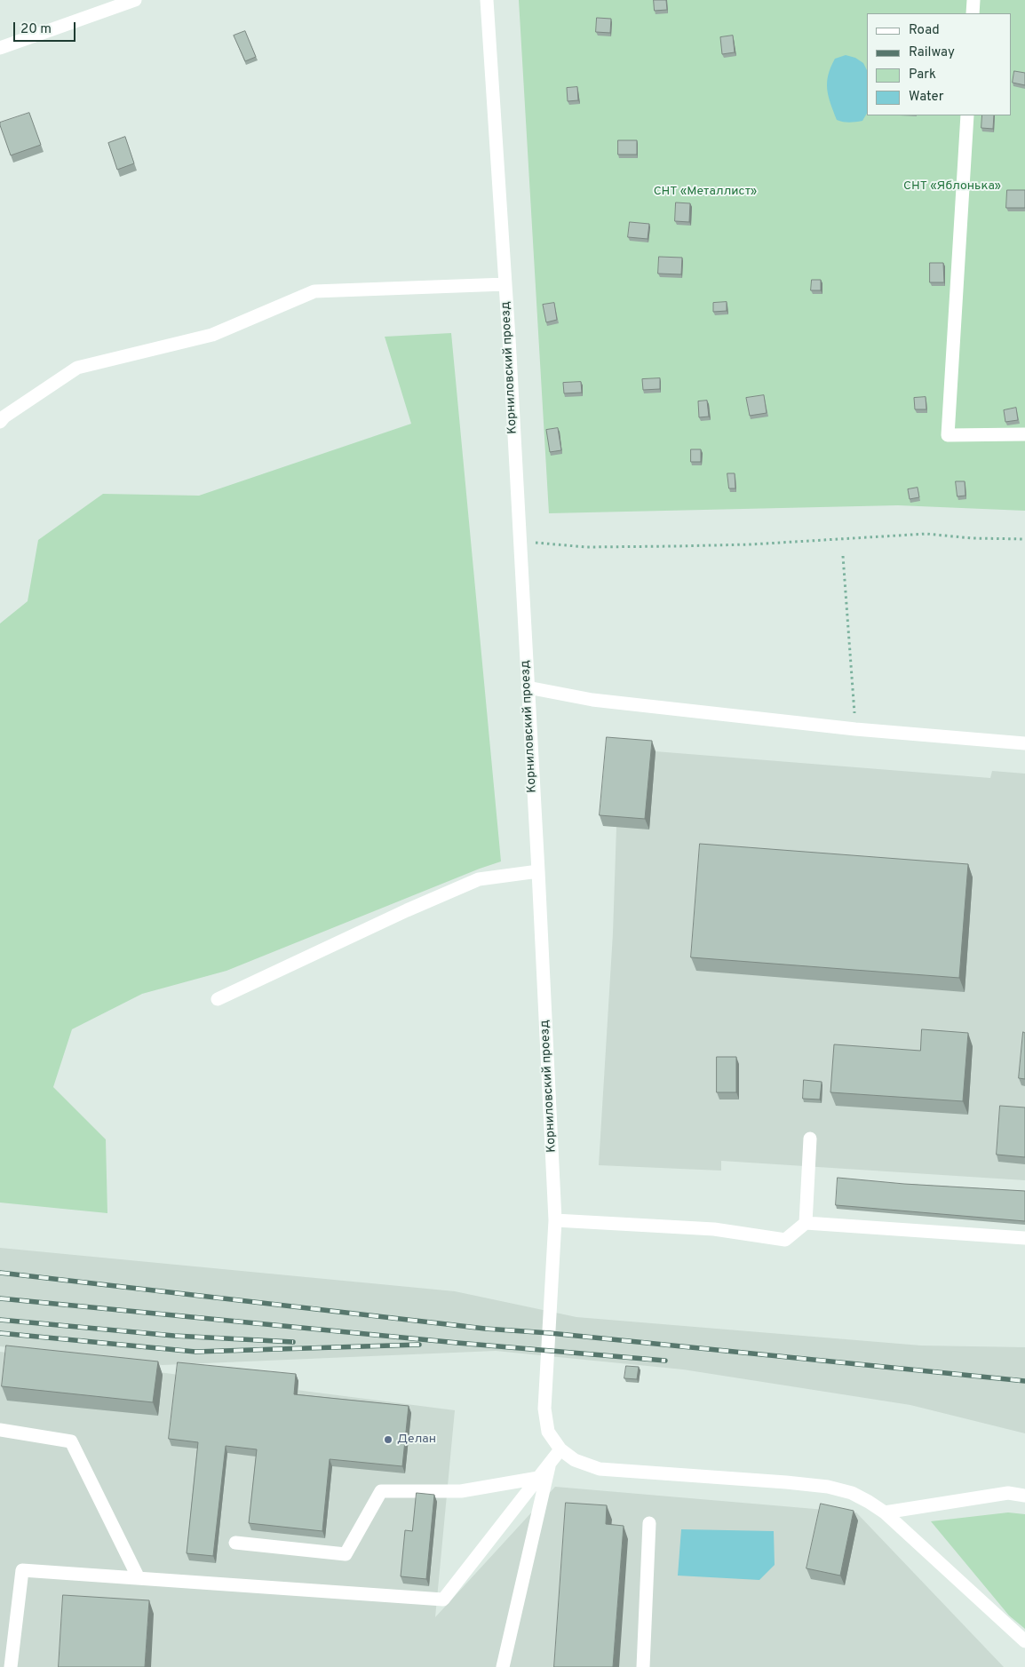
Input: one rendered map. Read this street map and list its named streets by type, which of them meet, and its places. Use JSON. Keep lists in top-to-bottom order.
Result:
{
  "streets": {
    "street": ["Корниловский проезд"]
  },
  "parks": ["СНТ «Яблонька»", "СНТ «Металлист»"],
  "places": ["Делан"],
  "legend": [
    "Road",
    "Railway",
    "Park",
    "Water"
  ],
  "scale_bar": "20 m"
}
